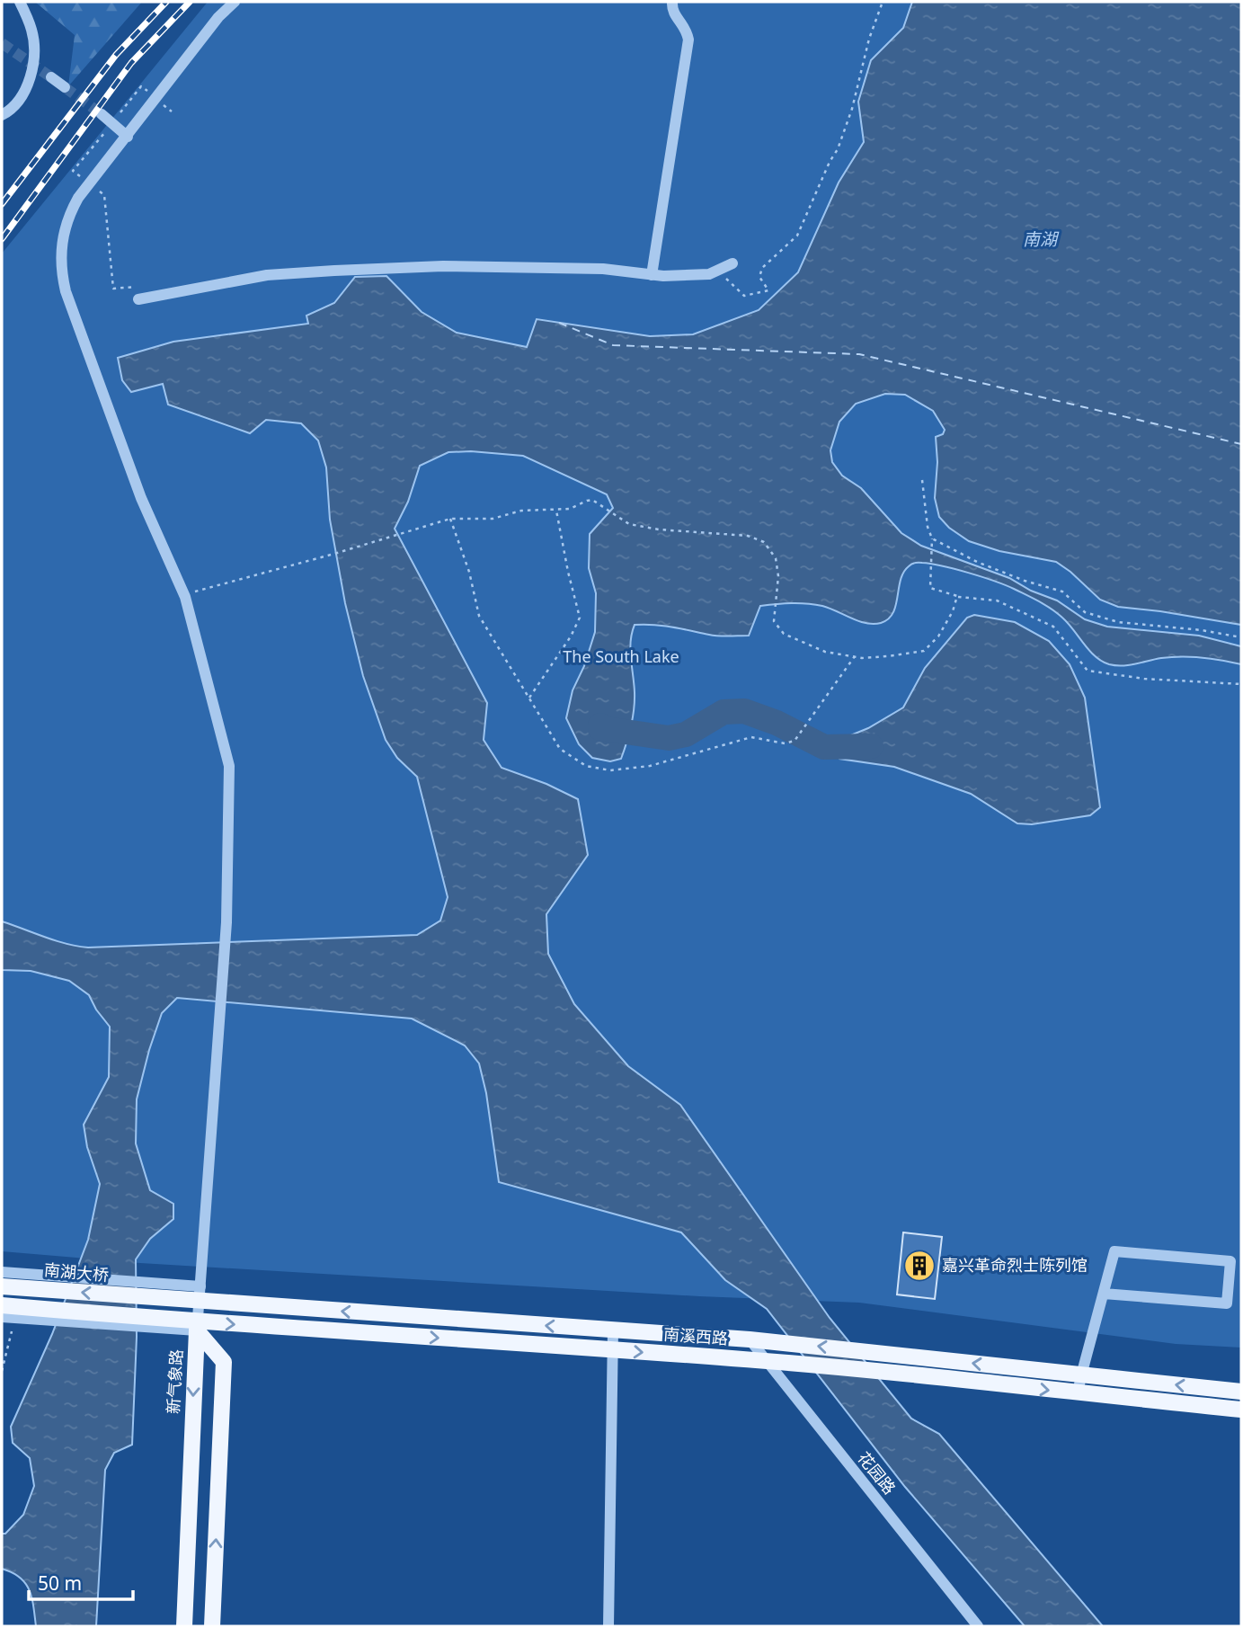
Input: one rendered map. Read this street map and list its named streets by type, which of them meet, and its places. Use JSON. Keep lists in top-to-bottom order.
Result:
{
  "streets": {
    "main road": ["南湖大桥", "南溪西路", "新气象路"],
    "street": ["花园路"]
  },
  "crossings": [
    ["南湖大桥", "南溪西路"],
    ["南溪西路", "新气象路"],
    ["南溪西路", "花园路"]
  ],
  "water": ["南湖"],
  "parks": ["The South Lake"],
  "places": {
    "building": ["嘉兴革命烈士陈列馆"]
  },
  "scale_bar": "50 m"
}
